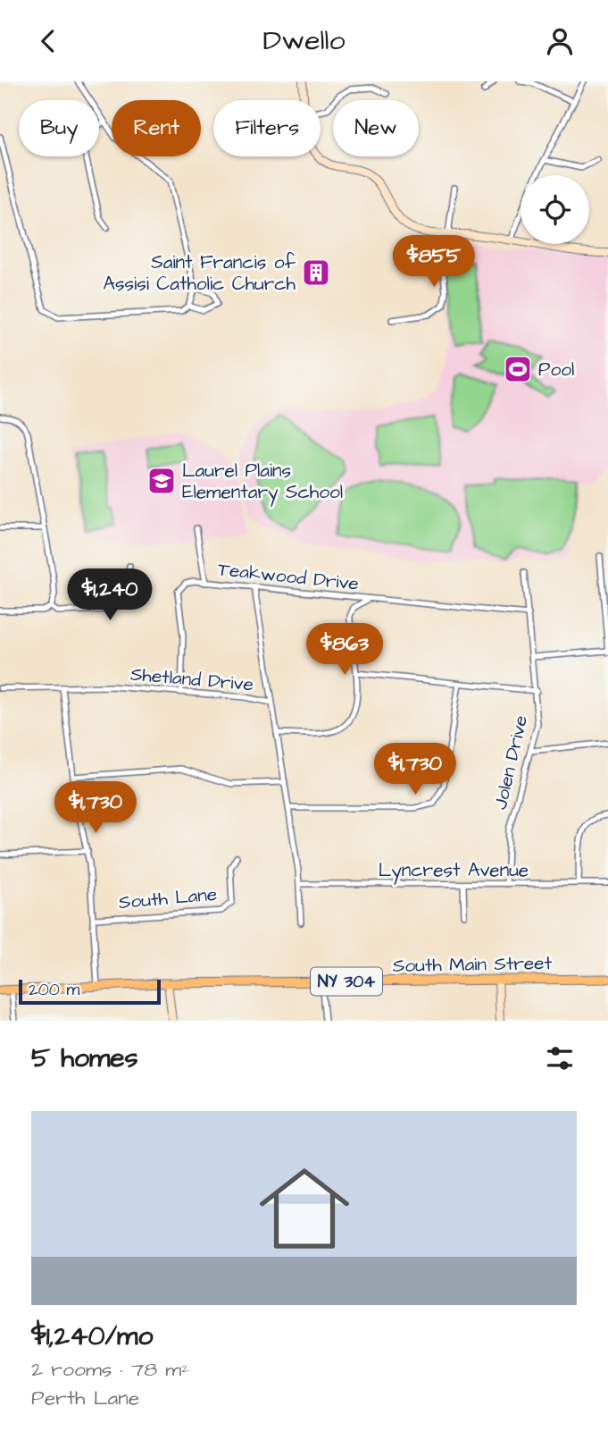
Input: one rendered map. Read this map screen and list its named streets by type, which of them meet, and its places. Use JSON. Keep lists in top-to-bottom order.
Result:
{
  "streets": {
    "main road": ["South Main Street", "NY 304"],
    "street": [
      "Teakwood Drive",
      "Shetland Drive",
      "Jolen Drive",
      "Lyncrest Avenue",
      "South Lane"
    ]
  },
  "crossings": [
    ["Teakwood Drive", "Jolen Drive"],
    ["Shetland Drive", "Lyncrest Avenue"],
    ["Jolen Drive", "Lyncrest Avenue"]
  ],
  "places": {
    "building": ["Saint Francis of Assisi Catholic Church"],
    "sports": ["Pool"],
    "school or university": ["Laurel Plains Elementary School"]
  },
  "scale_bar": "200 m",
  "page": {
    "header": "Dwello",
    "chip": [
      "Buy",
      "Rent",
      "Filters",
      "New"
    ],
    "price": [
      "$855",
      "$1,240",
      "$863",
      "$1,730",
      "$1,730"
    ],
    "scale": "200 m",
    "heading": "5 homes",
    "list": [
      {
        "name": "$1,240/mo",
        "note": "2 rooms · 78 m² · Perth Lane"
      }
    ]
  }
}
